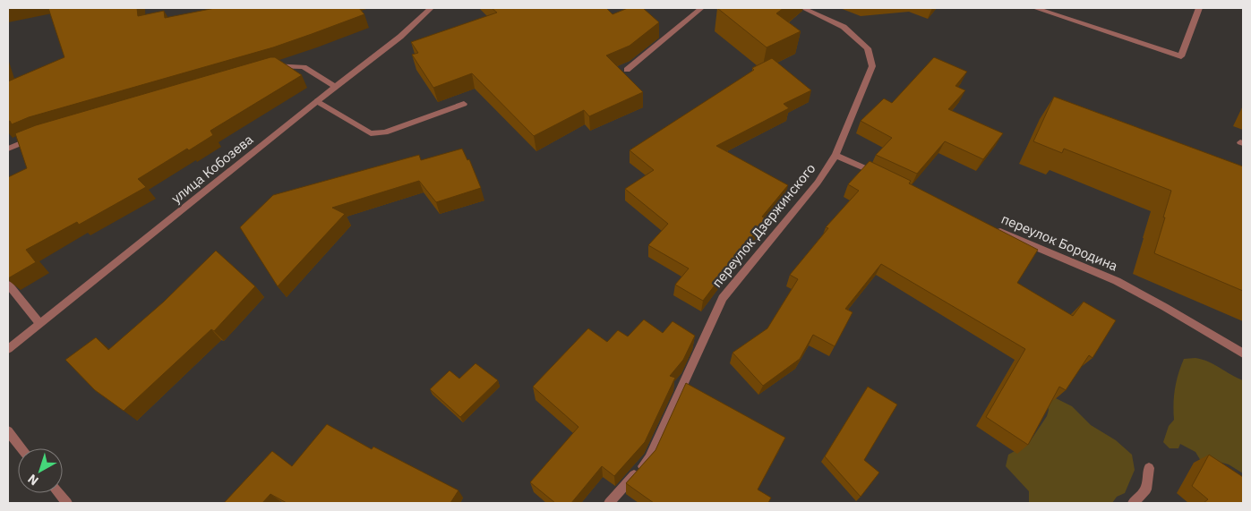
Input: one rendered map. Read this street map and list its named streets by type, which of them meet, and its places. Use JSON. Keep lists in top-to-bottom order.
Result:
{
  "streets": {
    "street": ["улица Кобозева", "переулок Дзержинского", "переулок Бородина"]
  },
  "north": "bottom left"
}
